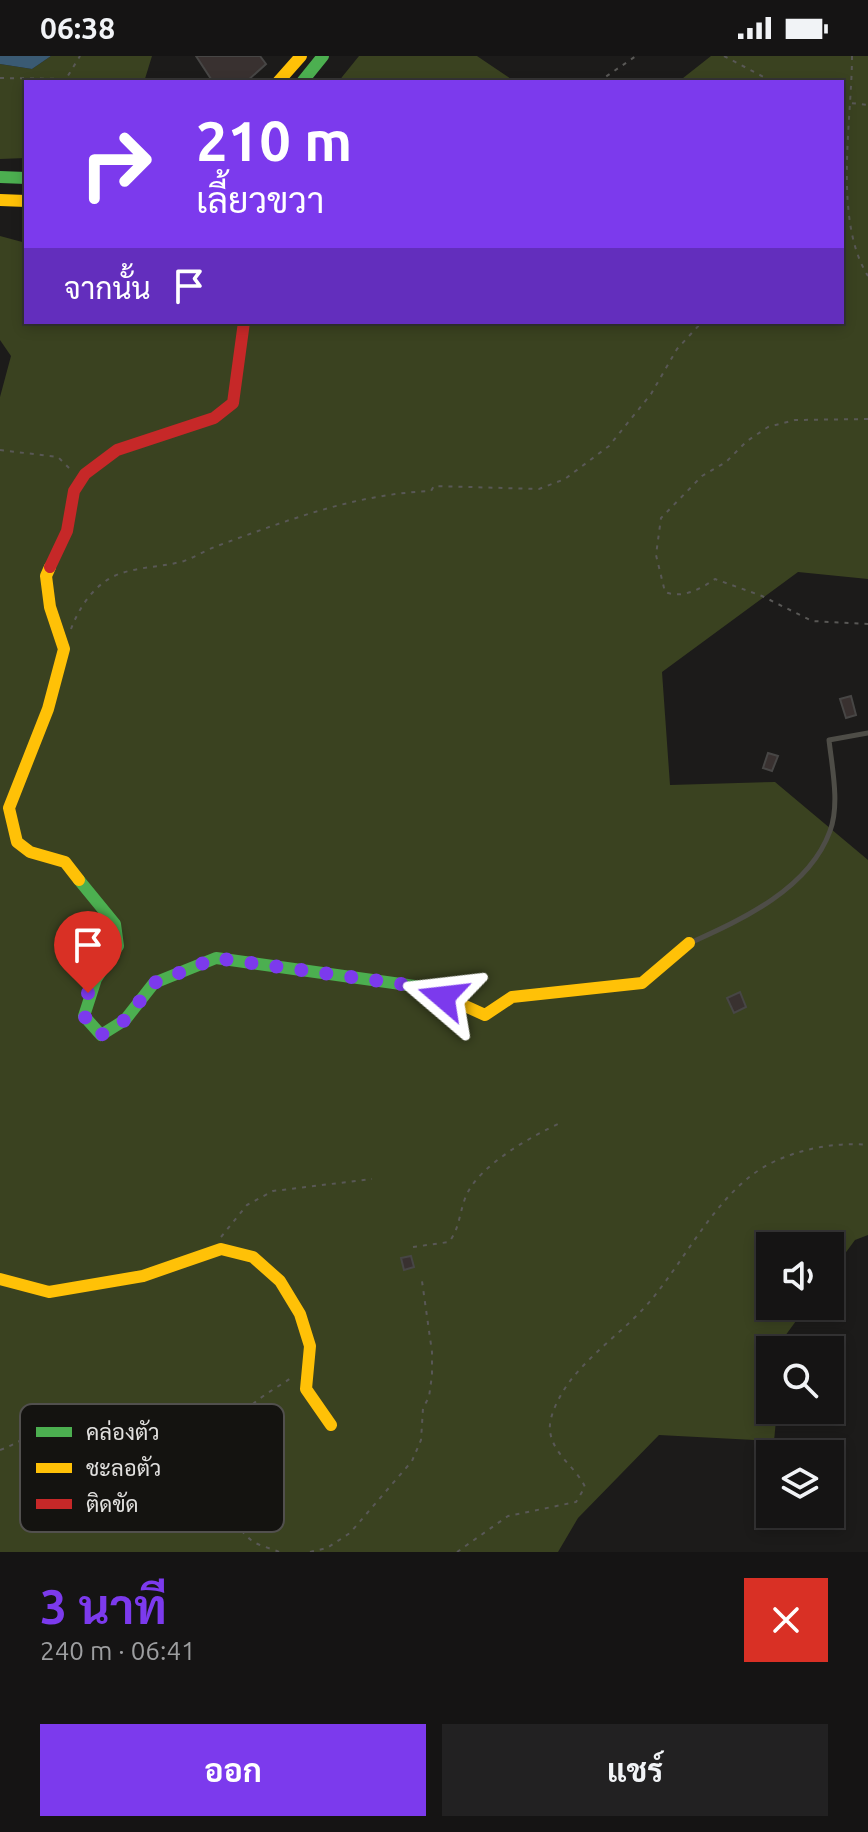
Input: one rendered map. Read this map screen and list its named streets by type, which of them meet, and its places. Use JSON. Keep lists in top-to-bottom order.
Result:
{
  "legend": ["คล่องตัว", "ชะลอตัว", "ติดขัด"],
  "page": {
    "status": "06:38",
    "turn": ["210 m", "เลี้ยวขวา"],
    "then": "จากนั้น",
    "heading": ["3 นาที", "240 m · 06:41"],
    "buttons": ["ออก", "แชร์"]
  }
}
